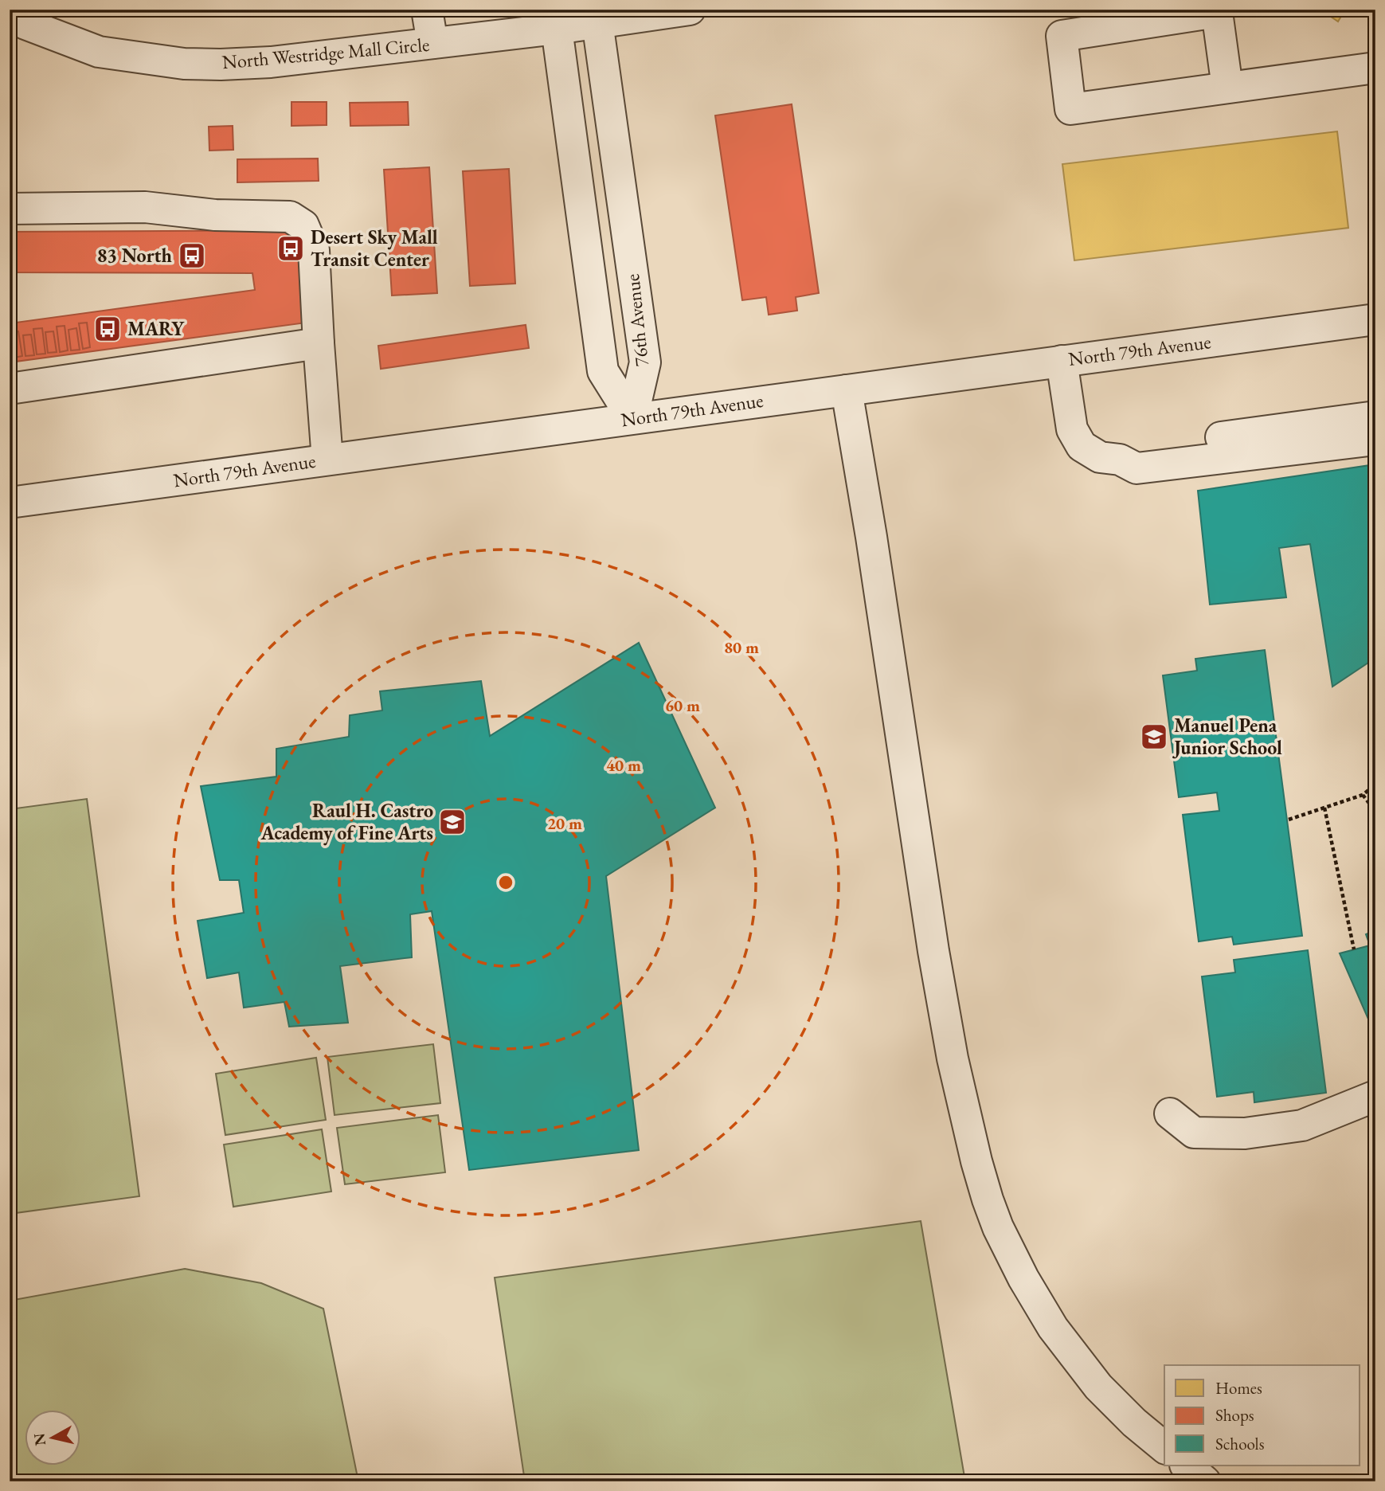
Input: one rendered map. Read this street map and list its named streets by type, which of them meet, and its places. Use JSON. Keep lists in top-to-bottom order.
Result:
{
  "streets": {
    "street": ["North Westridge Mall Circle", "76th Avenue", "North 79th Avenue"]
  },
  "crossings": [
    ["North Westridge Mall Circle", "76th Avenue"],
    ["76th Avenue", "North 79th Avenue"]
  ],
  "places": {
    "bus stop": ["Desert Sky Mall Transit Center", "83 North", "MARY"],
    "school or university": ["Manuel Pena Junior School", "Raul H. Castro Academy of Fine Arts"]
  },
  "legend": ["Homes", "Shops", "Schools"],
  "north": "left",
  "rings": [
    "80 m",
    "60 m",
    "40 m",
    "20 m"
  ]
}
